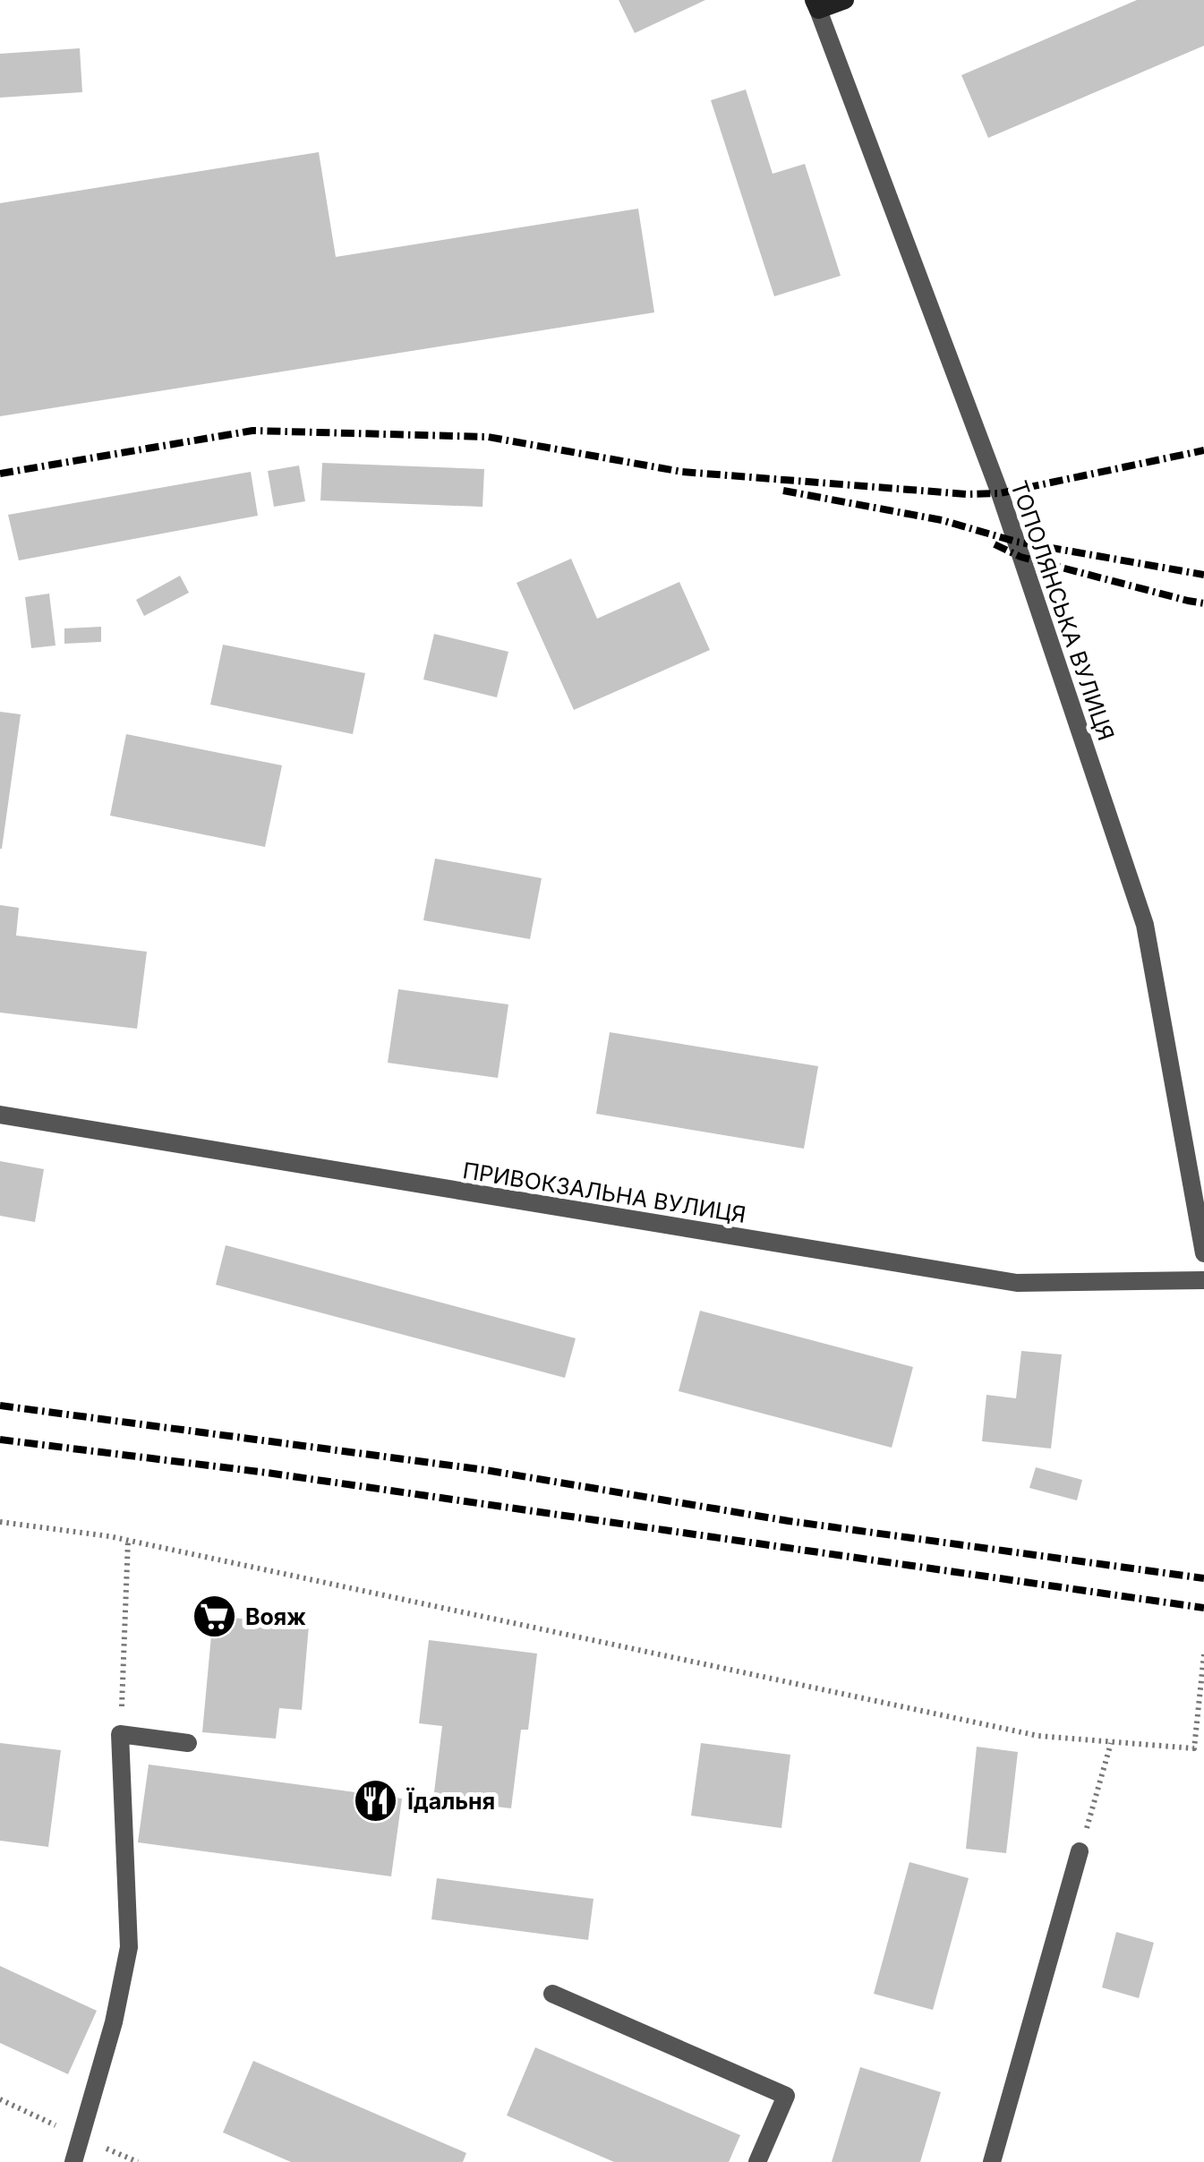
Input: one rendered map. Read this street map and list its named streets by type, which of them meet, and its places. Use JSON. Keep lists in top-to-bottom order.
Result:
{
  "streets": {
    "street": ["ТОПОЛЯНСЬКА ВУЛИЦЯ", "ПРИВОКЗАЛЬНА ВУЛИЦЯ"]
  },
  "places": {
    "supermarket": ["Вояж"],
    "restaurant": ["Їдальня"]
  }
}
